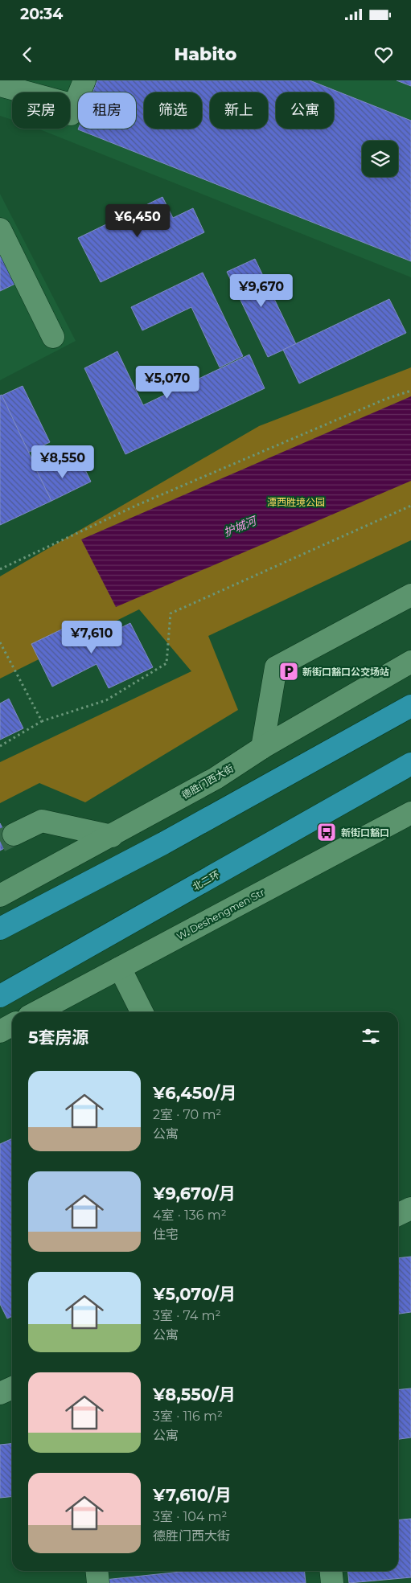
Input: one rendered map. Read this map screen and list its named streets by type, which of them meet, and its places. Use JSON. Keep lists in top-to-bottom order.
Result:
{
  "streets": {
    "highway": ["北二环"],
    "street": ["德胜门西大街", "W. Deshengmen Str"]
  },
  "water": ["护城河"],
  "parks": ["潭西胜境公园"],
  "places": {
    "parking": ["新街口豁口公交场站"],
    "bus stop": ["新街口豁口"]
  },
  "page": {
    "status": "20:34",
    "header": "Habito",
    "chip": [
      "买房",
      "租房",
      "筛选",
      "新上",
      "公寓"
    ],
    "price": [
      "¥6,450",
      "¥9,670",
      "¥5,070",
      "¥8,550",
      "¥7,610"
    ],
    "heading": "5套房源",
    "list": [
      {
        "name": "¥6,450/月",
        "note": "2室 · 70 m² · 公寓"
      },
      {
        "name": "¥9,670/月",
        "note": "4室 · 136 m² · 住宅"
      },
      {
        "name": "¥5,070/月",
        "note": "3室 · 74 m² · 公寓"
      },
      {
        "name": "¥8,550/月",
        "note": "3室 · 116 m² · 公寓"
      },
      {
        "name": "¥7,610/月",
        "note": "3室 · 104 m² · 德胜门西大街"
      }
    ]
  }
}
